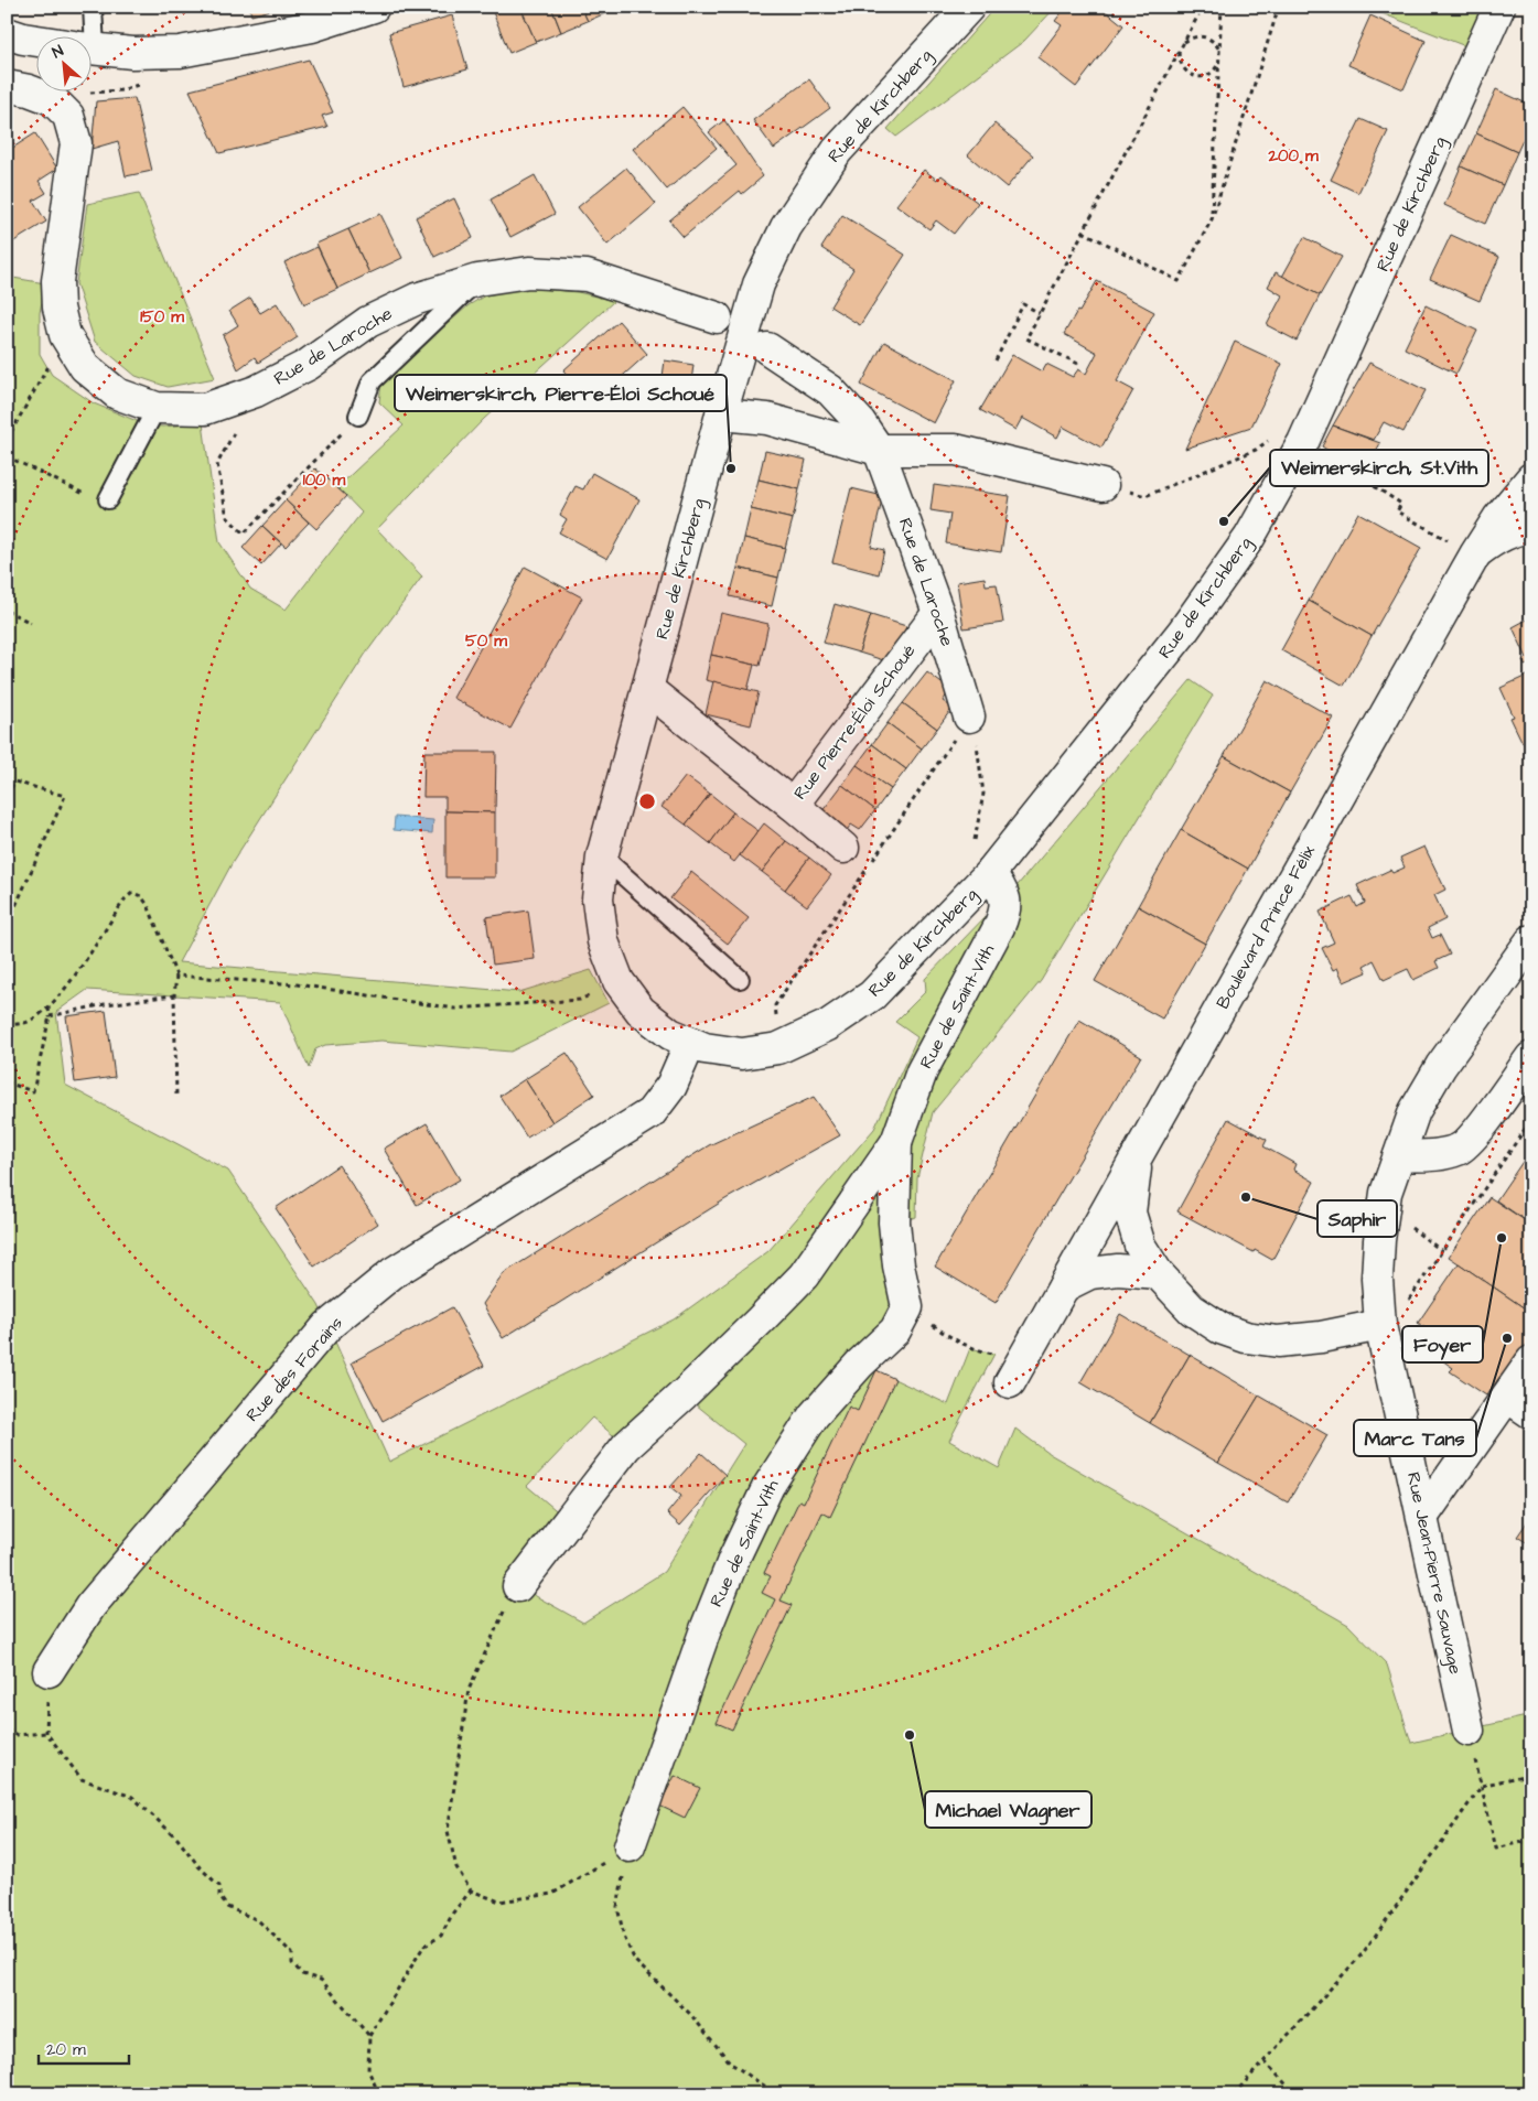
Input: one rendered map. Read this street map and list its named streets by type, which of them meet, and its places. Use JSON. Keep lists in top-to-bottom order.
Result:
{
  "streets": {
    "street": [
      "Rue de Kirchberg",
      "Rue de Laroche",
      "Rue Pierre-Éloi Schoué",
      "Boulevard Prince Félix",
      "Rue de Saint-Vith",
      "Rue des Forains",
      "Rue Jean-Pierre Sauvage"
    ]
  },
  "crossings": [
    ["Rue de Kirchberg", "Rue Pierre-Éloi Schoué"],
    ["Rue de Kirchberg", "Rue de Saint-Vith"],
    ["Rue de Kirchberg", "Rue des Forains"],
    ["Rue de Laroche", "Rue Pierre-Éloi Schoué"]
  ],
  "places": [
    "Weimerskirch, Pierre-Éloi Schoué",
    "Weimerskirch, St.Vith",
    "Saphir",
    "Foyer",
    "Marc Tans",
    "Michael Wagner"
  ],
  "scale_bar": "20 m",
  "north": "top left",
  "rings": [
    "200 m",
    "150 m",
    "100 m",
    "50 m"
  ]
}
